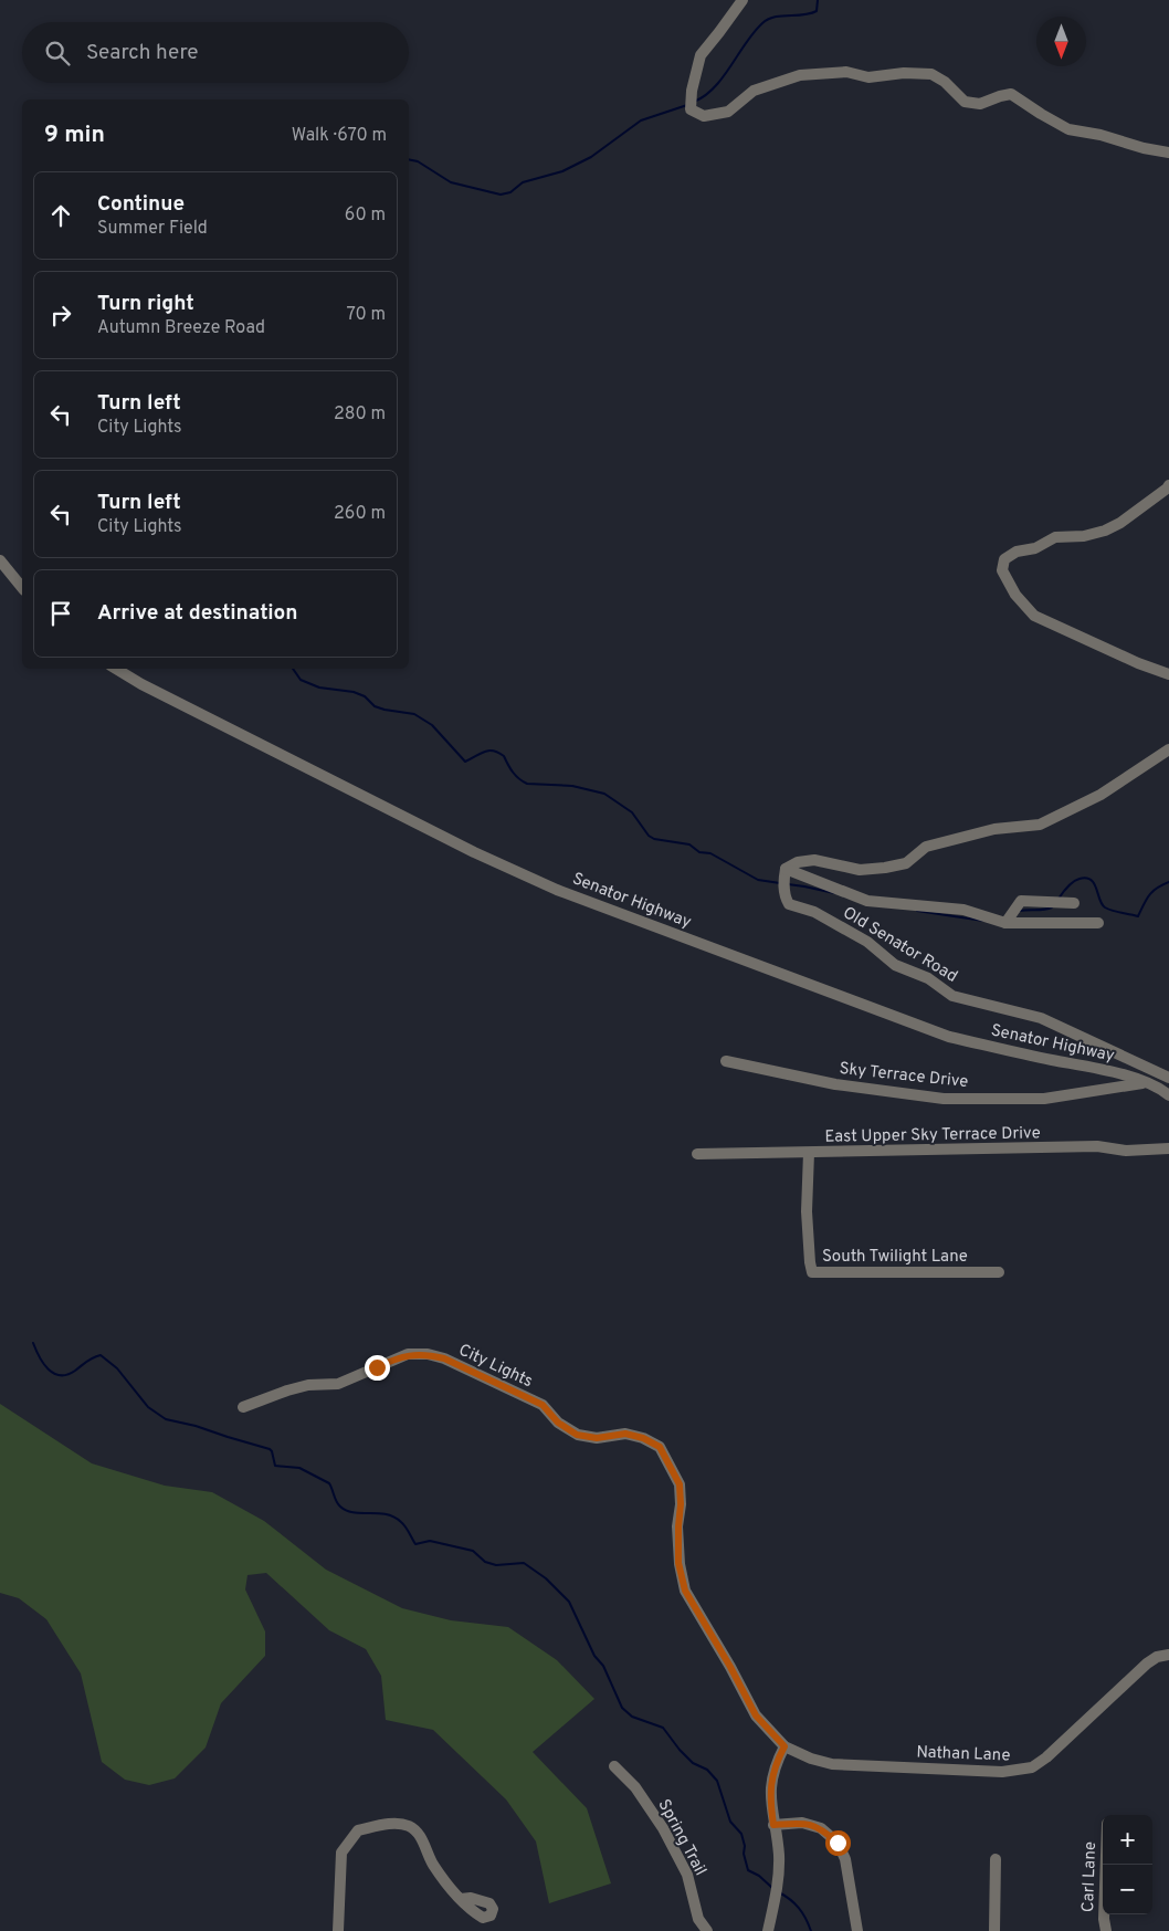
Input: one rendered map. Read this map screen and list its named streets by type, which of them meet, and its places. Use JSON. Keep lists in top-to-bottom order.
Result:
{
  "streets": {
    "street": [
      "Senator Highway",
      "Old Senator Road",
      "Sky Terrace Drive",
      "East Upper Sky Terrace Drive",
      "South Twilight Lane",
      "City Lights",
      "Nathan Lane",
      "Spring Trail",
      "Carl Lane"
    ]
  },
  "crossings": [
    ["Senator Highway", "Old Senator Road"],
    ["Senator Highway", "Sky Terrace Drive"],
    ["East Upper Sky Terrace Drive", "South Twilight Lane"],
    ["City Lights", "Nathan Lane"]
  ],
  "north": "bottom",
  "page": {
    "search": "Search here",
    "heading": ["9 min", "Walk · 670 m"],
    "list": [
      ["Continue", "Summer Field", "60 m"],
      ["Turn right", "Autumn Breeze Road", "70 m"],
      ["Turn left", "City Lights", "280 m"],
      ["Turn left", "City Lights", "260 m"],
      "Arrive at destination"
    ],
    "map_buttons": ["+", "−"]
  }
}
